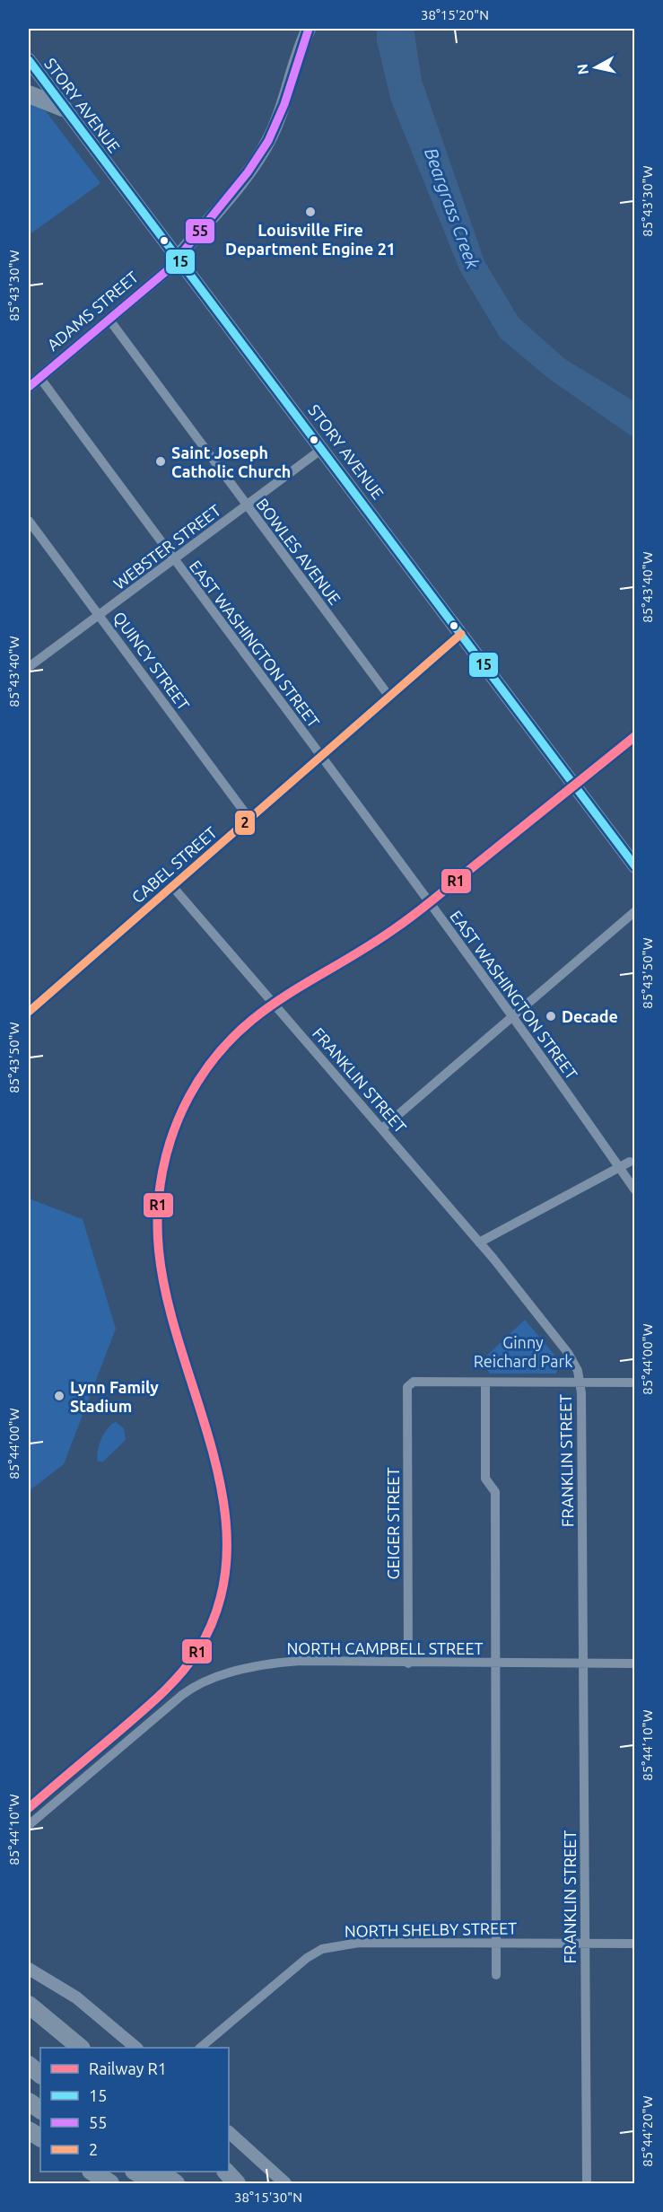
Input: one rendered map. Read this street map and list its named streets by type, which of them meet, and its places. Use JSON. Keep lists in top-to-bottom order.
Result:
{
  "streets": {
    "main road": ["STORY AVENUE"],
    "street": [
      "ADAMS STREET",
      "WEBSTER STREET",
      "BOWLES AVENUE",
      "EAST WASHINGTON STREET",
      "QUINCY STREET",
      "CABEL STREET",
      "FRANKLIN STREET",
      "GEIGER STREET",
      "NORTH CAMPBELL STREET",
      "NORTH SHELBY STREET"
    ]
  },
  "crossings": [
    ["STORY AVENUE", "ADAMS STREET"],
    ["STORY AVENUE", "WEBSTER STREET"],
    ["STORY AVENUE", "CABEL STREET"],
    ["ADAMS STREET", "BOWLES AVENUE"],
    ["ADAMS STREET", "EAST WASHINGTON STREET"],
    ["WEBSTER STREET", "BOWLES AVENUE"],
    ["WEBSTER STREET", "EAST WASHINGTON STREET"],
    ["WEBSTER STREET", "QUINCY STREET"],
    ["BOWLES AVENUE", "CABEL STREET"],
    ["EAST WASHINGTON STREET", "CABEL STREET"],
    ["QUINCY STREET", "CABEL STREET"],
    ["CABEL STREET", "FRANKLIN STREET"],
    ["FRANKLIN STREET", "NORTH CAMPBELL STREET"],
    ["FRANKLIN STREET", "NORTH SHELBY STREET"],
    ["GEIGER STREET", "NORTH CAMPBELL STREET"]
  ],
  "water": ["Beargrass Creek"],
  "parks": ["Ginny Reichard Park"],
  "places": [
    "Louisville Fire Department Engine 21",
    "Saint Joseph Catholic Church",
    "Decade",
    "Lynn Family Stadium"
  ],
  "lines": [
    "transit line 55",
    "transit line 15",
    "transit line 2",
    "rail line R1"
  ],
  "legend": [
    "Railway R1",
    "15",
    "55",
    "2"
  ],
  "north": "left",
  "coordinates": [
    "38°15'20\"N",
    "85°43'30\"W",
    "85°43'40\"W",
    "85°43'50\"W",
    "85°44'00\"W",
    "85°44'10\"W",
    "85°44'20\"W",
    "38°15'30\"N"
  ]
}
